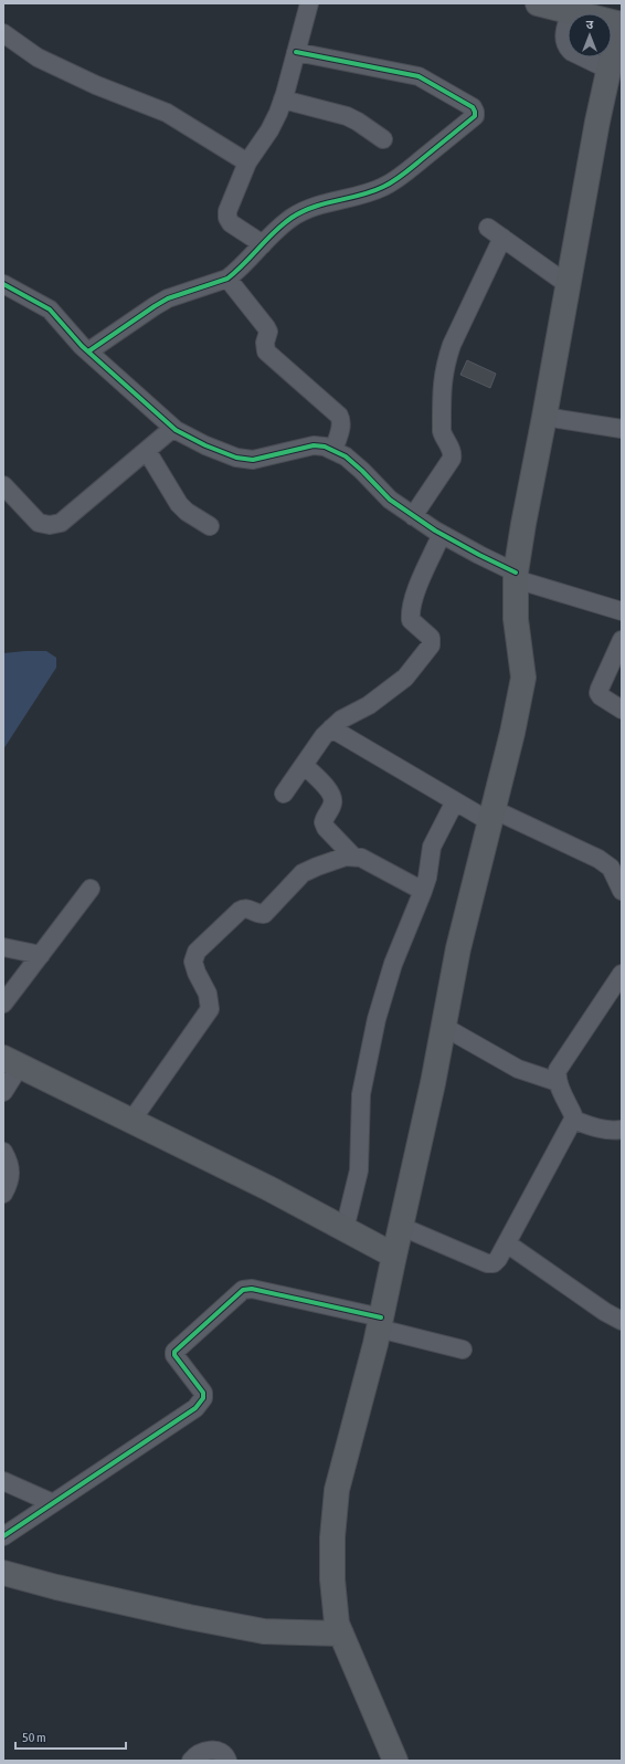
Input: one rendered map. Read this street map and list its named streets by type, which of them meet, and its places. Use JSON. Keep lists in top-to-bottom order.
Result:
{
  "scale_bar": "50 m",
  "north": "top"
}
